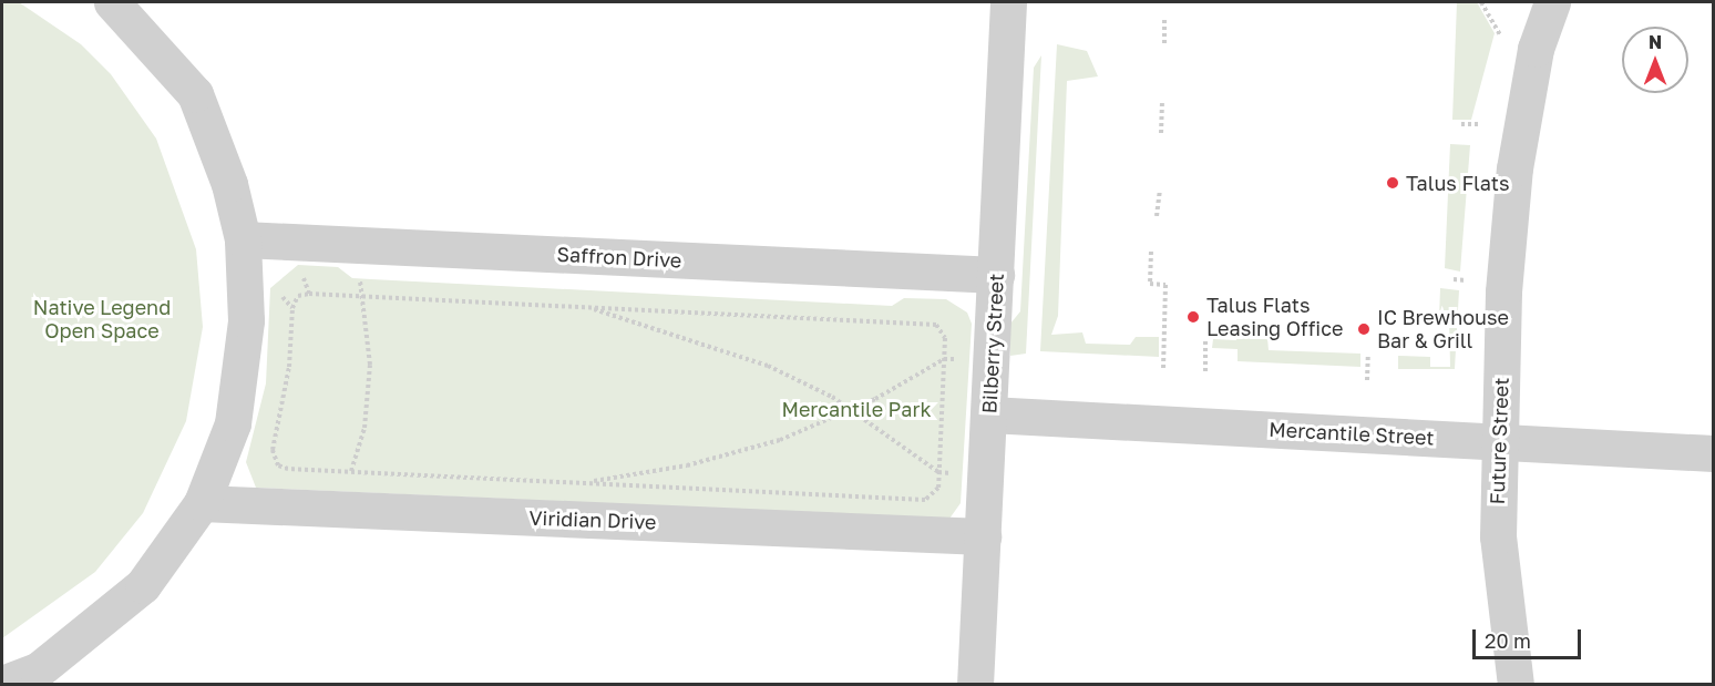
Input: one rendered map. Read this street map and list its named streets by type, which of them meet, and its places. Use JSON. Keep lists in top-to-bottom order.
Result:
{
  "streets": {
    "street": [
      "Saffron Drive",
      "Bilberry Street",
      "Mercantile Street",
      "Future Street",
      "Viridian Drive"
    ]
  },
  "crossings": [
    ["Saffron Drive", "Bilberry Street"],
    ["Bilberry Street", "Mercantile Street"],
    ["Bilberry Street", "Viridian Drive"],
    ["Mercantile Street", "Future Street"]
  ],
  "parks": ["Native Legend Open Space", "Mercantile Park"],
  "places": ["Talus Flats", "Talus Flats Leasing Office", "IC Brewhouse Bar & Grill"],
  "scale_bar": "20 m",
  "north": "top"
}
